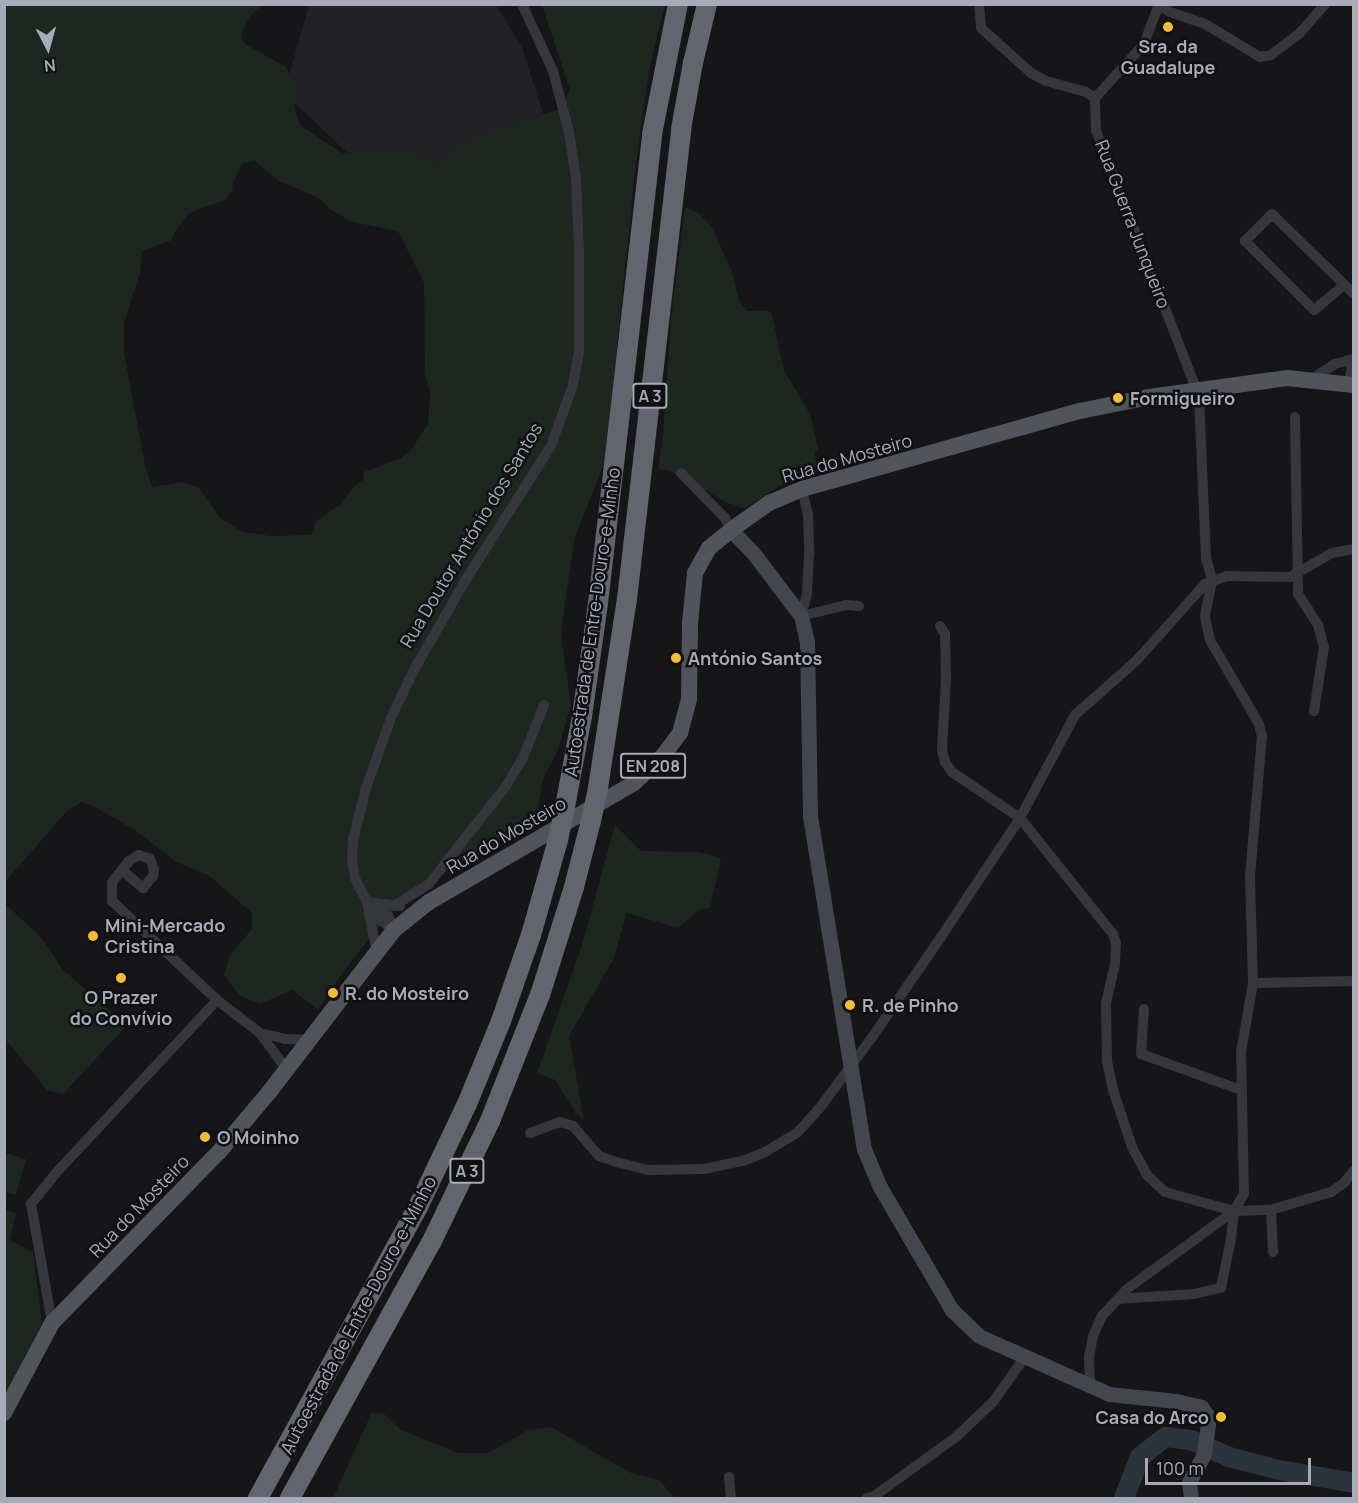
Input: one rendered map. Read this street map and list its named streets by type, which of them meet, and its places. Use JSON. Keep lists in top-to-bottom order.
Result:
{
  "streets": {
    "highway": ["A 3", "Autoestrada de Entre-Douro-e-Minho"],
    "main road": ["Rua do Mosteiro", "EN 208"],
    "street": ["Rua Guerra Junqueiro", "Rua Doutor António dos Santos"]
  },
  "crossings": [
    ["Rua Guerra Junqueiro", "Rua do Mosteiro"],
    ["Rua do Mosteiro", "Rua Doutor António dos Santos"]
  ],
  "places": [
    "Sra. da Guadalupe",
    "Formigueiro",
    "António Santos",
    "Mini-Mercado Cristina",
    "O Prazer do Convívio",
    "R. do Mosteiro",
    "R. de Pinho",
    "O Moinho",
    "Casa do Arco"
  ],
  "scale_bar": "100 m",
  "north": "bottom"
}
